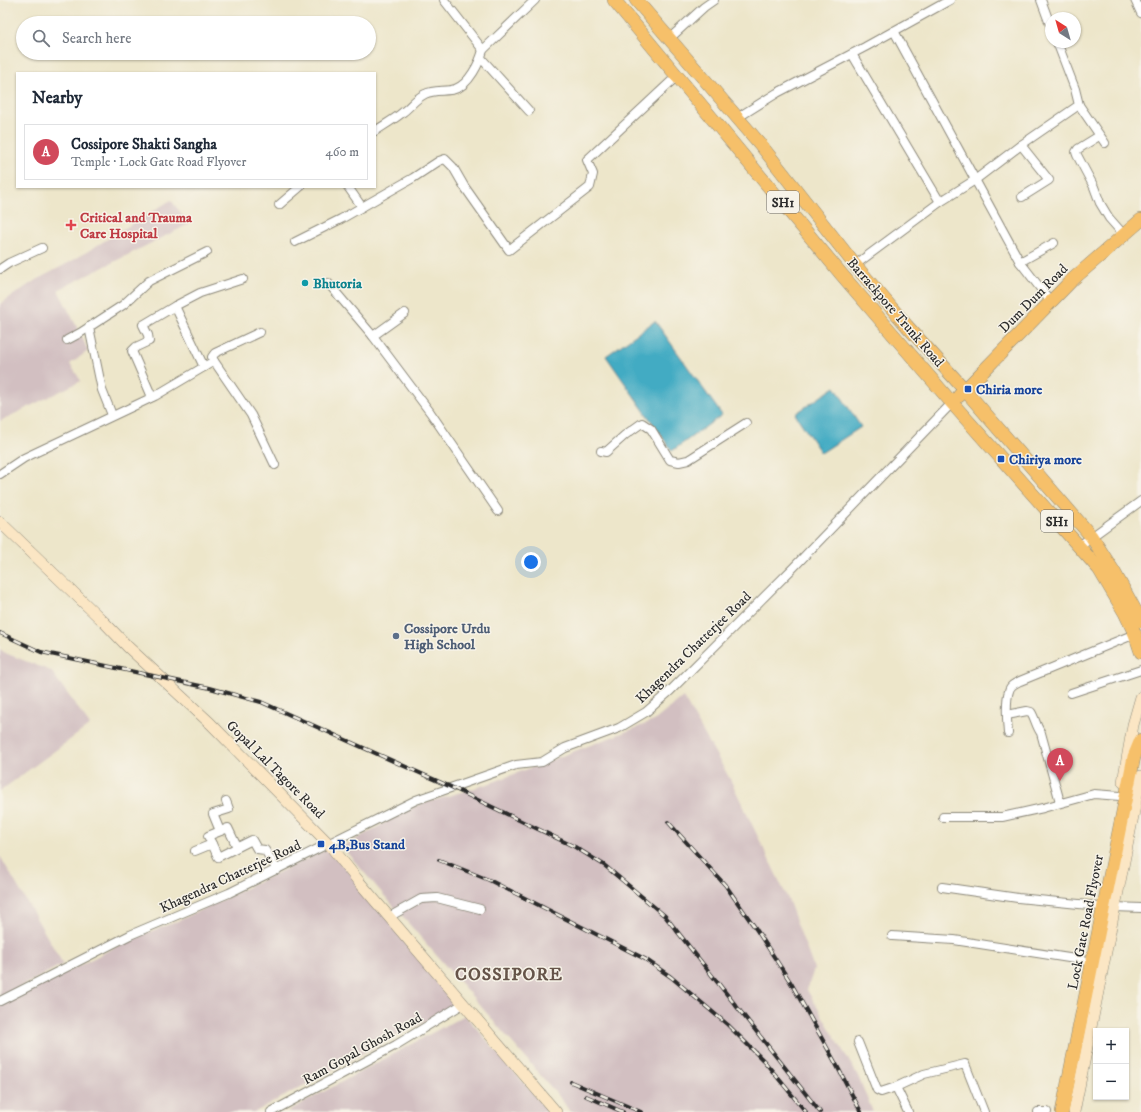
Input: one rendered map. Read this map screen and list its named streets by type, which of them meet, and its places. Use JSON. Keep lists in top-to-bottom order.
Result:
{
  "streets": {
    "main road": [
      "SH1",
      "Dum Dum Road",
      "Barrackpore Trunk Road",
      "Lock Gate Road Flyover"
    ],
    "street": ["Khagendra Chatterjee Road", "Gopal Lal Tagore Road", "Ram Gopal Ghosh Road"]
  },
  "crossings": [
    ["Dum Dum Road", "Barrackpore Trunk Road"],
    ["Dum Dum Road", "Khagendra Chatterjee Road"],
    ["Barrackpore Trunk Road", "Khagendra Chatterjee Road"],
    ["Khagendra Chatterjee Road", "Gopal Lal Tagore Road"],
    ["Gopal Lal Tagore Road", "Ram Gopal Ghosh Road"]
  ],
  "districts": ["COSSIPORE"],
  "places": {
    "health": ["Critical and Trauma Care Hospital"],
    "other": ["Bhutoria", "Cossipore Urdu High School"],
    "transit": ["Chiria more", "Chiriya more", "4B,Bus Stand"]
  },
  "north": "top left",
  "page": {
    "search": "Search here",
    "heading": "Nearby",
    "list": [
      {
        "mark": "A",
        "name": "Cossipore Shakti Sangha",
        "note": "Temple · Lock Gate Road Flyover",
        "value": "460 m"
      }
    ],
    "pins": "A",
    "map_buttons": ["+", "−"]
  }
}
